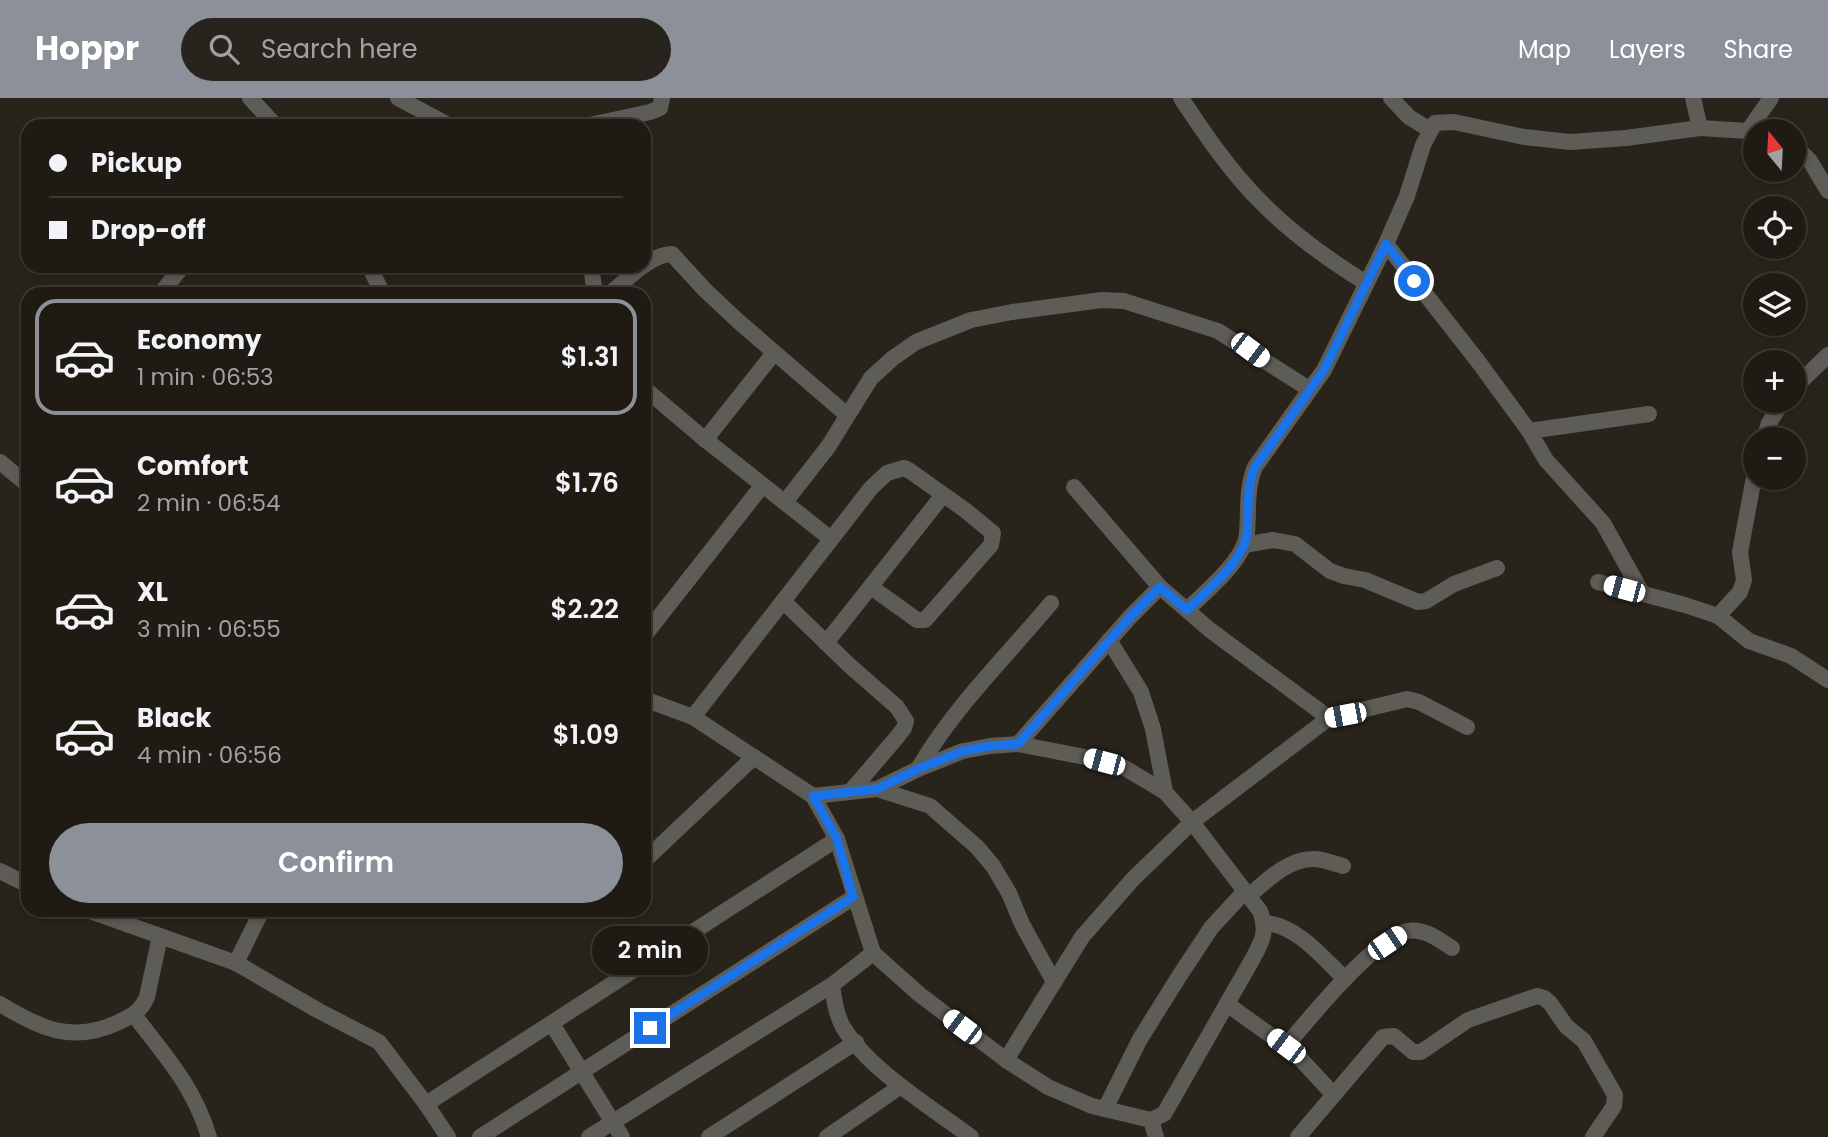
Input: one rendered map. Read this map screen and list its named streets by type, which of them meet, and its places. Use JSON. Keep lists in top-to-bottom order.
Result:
{
  "north": "top",
  "page": {
    "header": "Hoppr",
    "search": "Search here",
    "nav": ["Map", "Layers", "Share"],
    "map_buttons": ["+", "−"],
    "banner": ["Pickup", "Drop-off"],
    "list": [
      {
        "name": "Economy",
        "note": "1 min · 06:53",
        "value": "$1.31"
      },
      {
        "name": "Comfort",
        "note": "2 min · 06:54",
        "value": "$1.76"
      },
      {
        "name": "XL",
        "note": "3 min · 06:55",
        "value": "$2.22"
      },
      {
        "name": "Black",
        "note": "4 min · 06:56",
        "value": "$1.09"
      }
    ],
    "buttons": "Confirm",
    "bubble": "2 min"
  }
}
